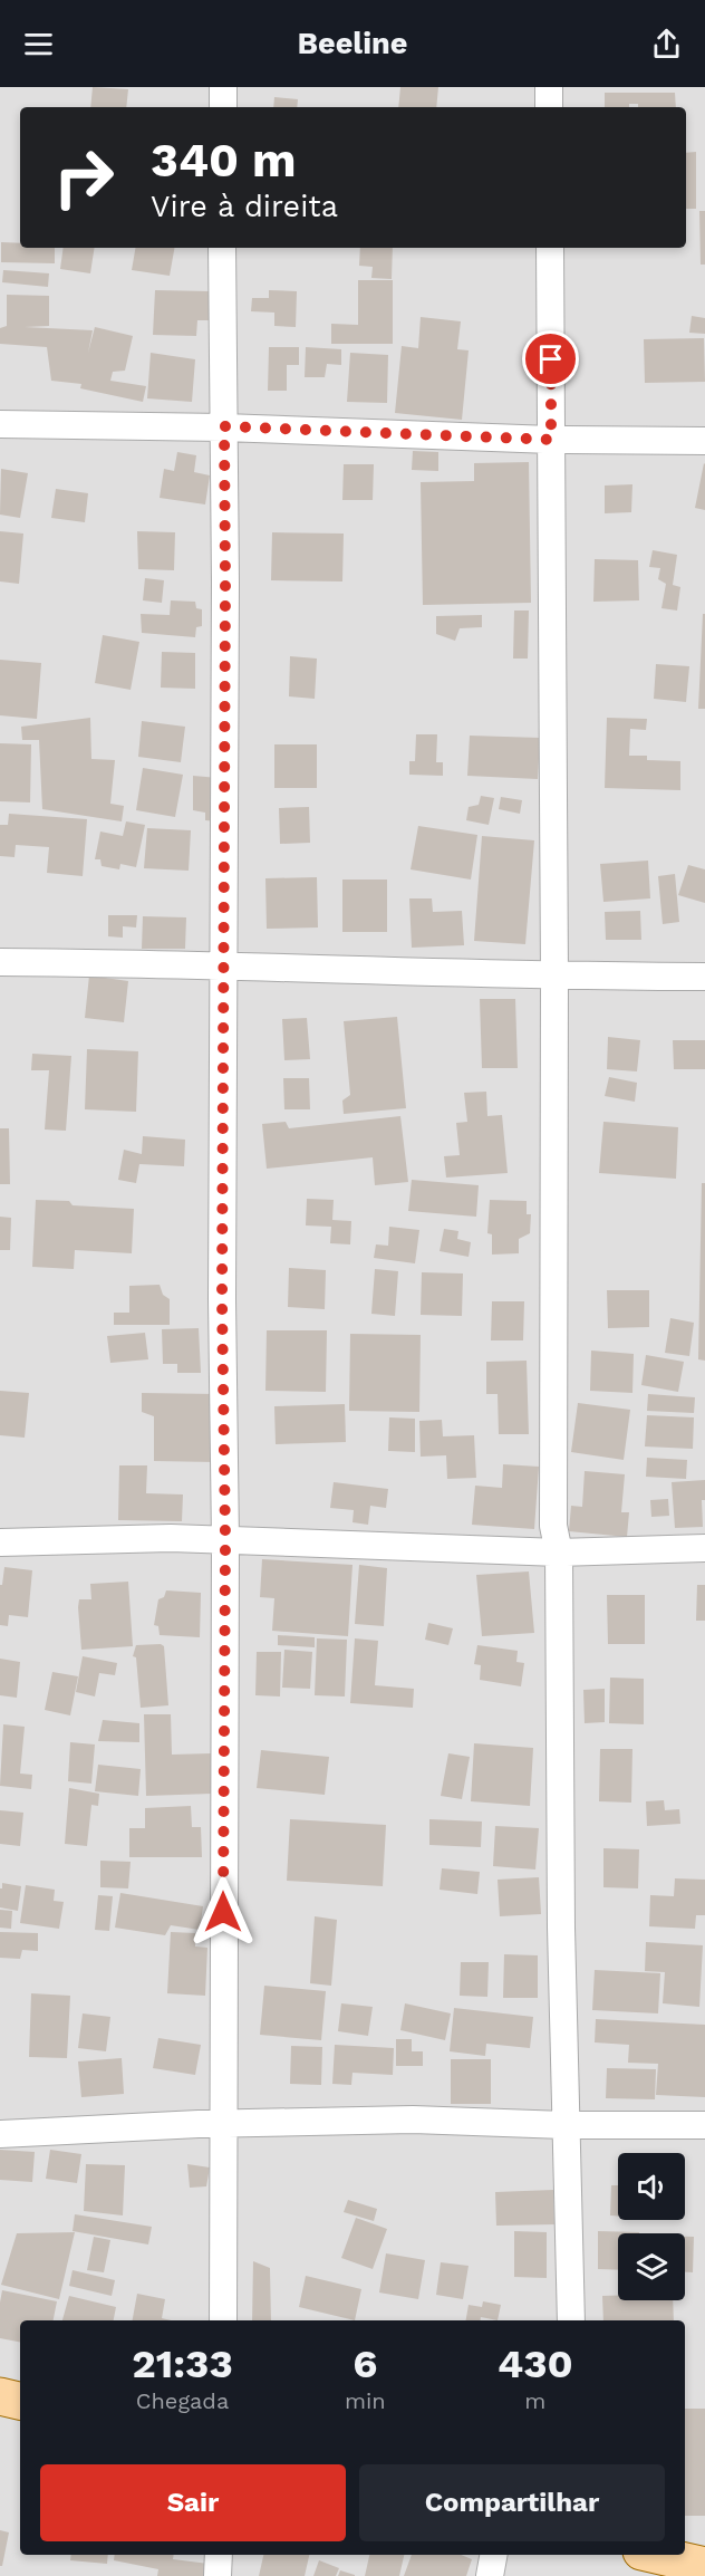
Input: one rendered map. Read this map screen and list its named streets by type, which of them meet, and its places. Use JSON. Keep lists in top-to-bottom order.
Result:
{
  "page": {
    "header": "Beeline",
    "turn": ["340 m", "Vire à direita"],
    "eta": [
      "21:33",
      "Chegada",
      "6",
      "min",
      "430",
      "m"
    ],
    "buttons": ["Sair", "Compartilhar"]
  }
}
